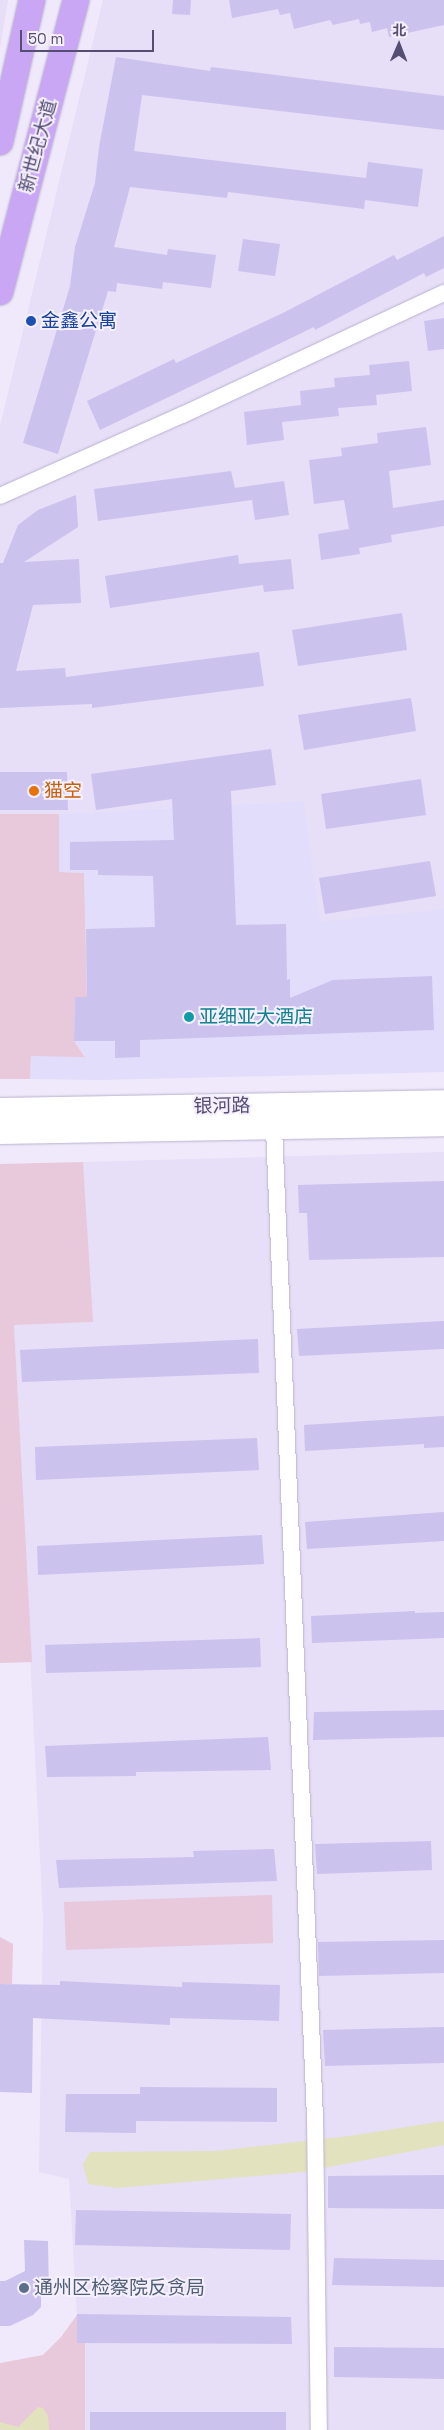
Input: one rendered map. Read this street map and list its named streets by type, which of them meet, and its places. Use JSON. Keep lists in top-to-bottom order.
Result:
{
  "streets": {
    "main road": ["新世纪大道", "银河路"]
  },
  "places": [
    "金鑫公寓",
    "猫空",
    "亚细亚大酒店",
    "通州区检察院反贪局"
  ],
  "scale_bar": "50 m",
  "north": "top"
}
